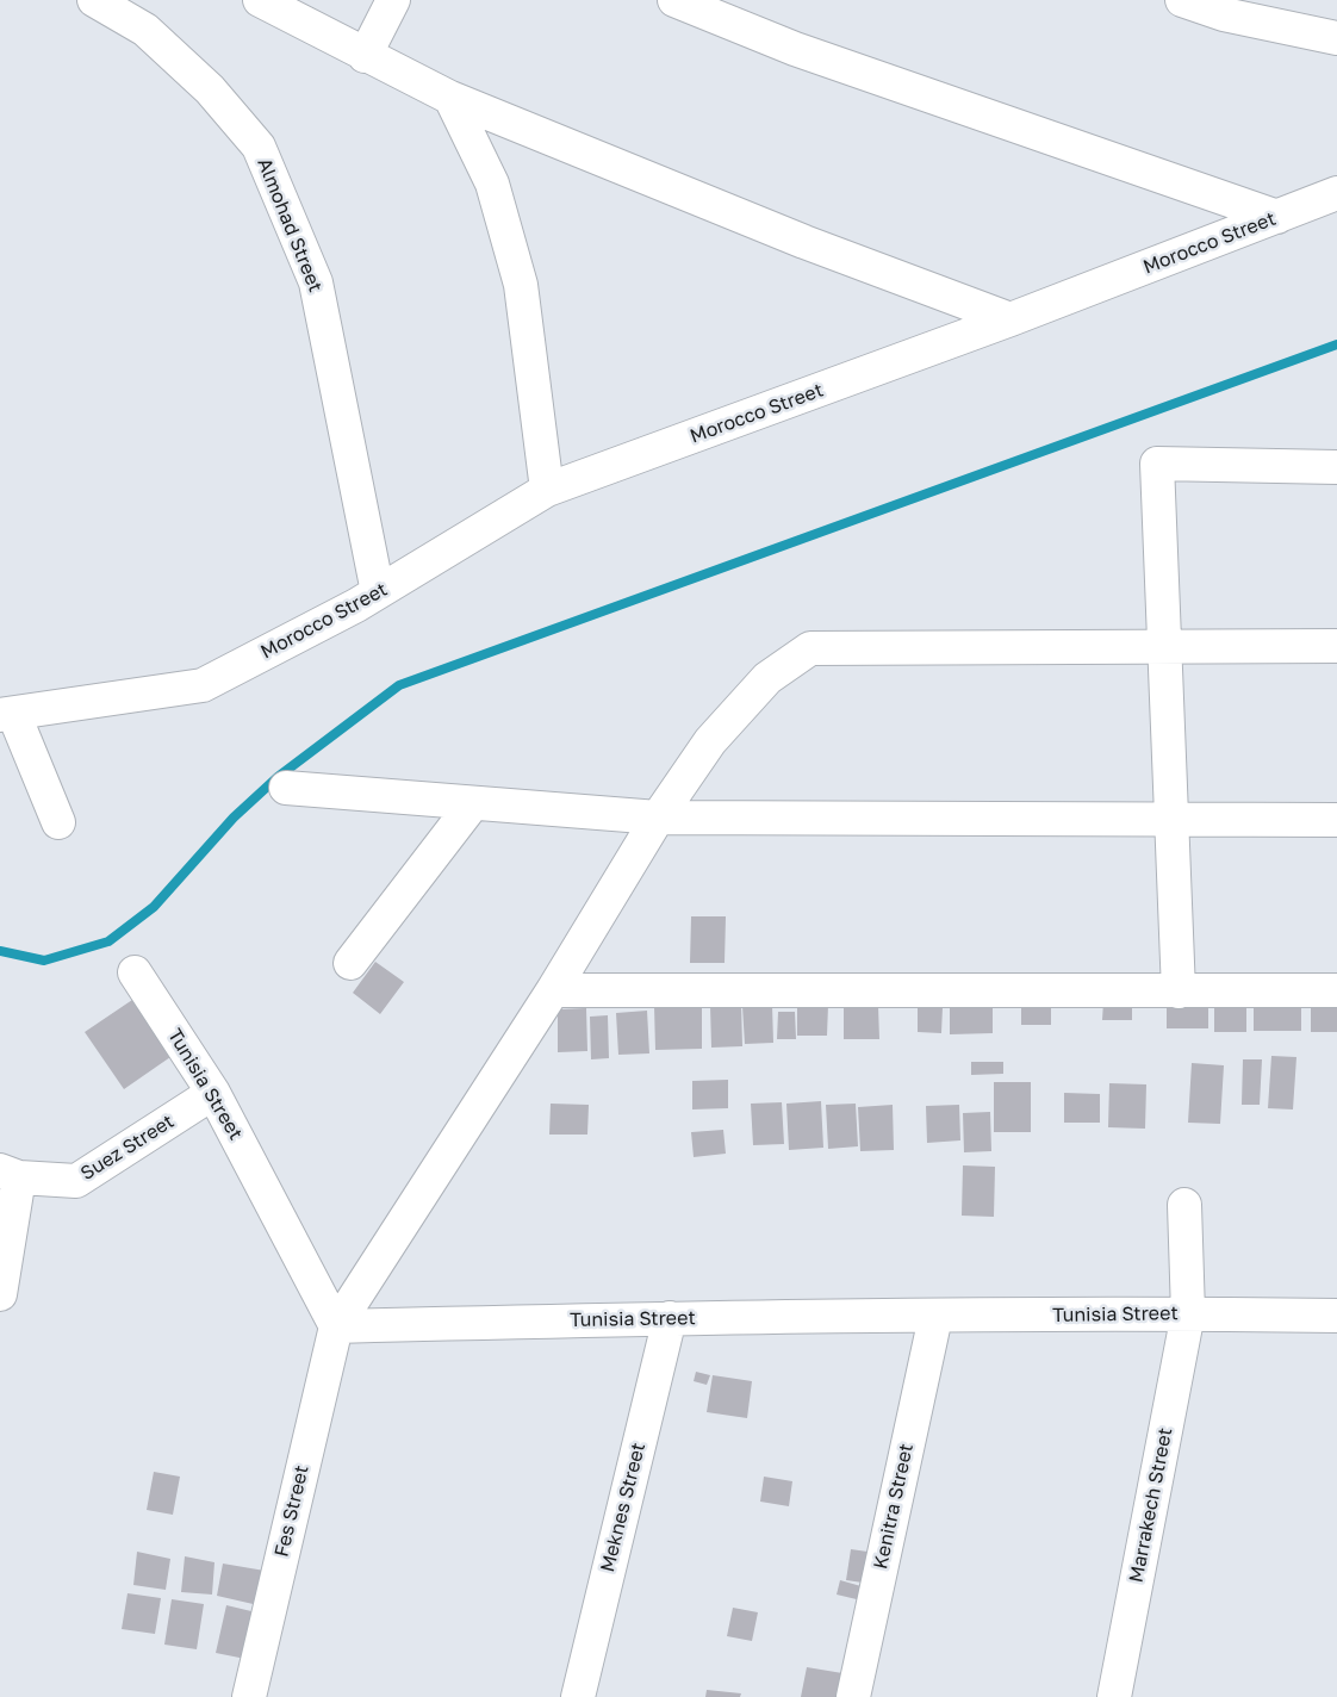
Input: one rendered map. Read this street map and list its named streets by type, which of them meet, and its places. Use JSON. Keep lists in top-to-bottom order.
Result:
{
  "streets": {
    "street": [
      "Almohad Street",
      "Morocco Street",
      "Tunisia Street",
      "Suez Street",
      "Marrakech Street",
      "Kenitra Street",
      "Meknes Street",
      "Fes Street"
    ]
  },
  "crossings": [
    ["Almohad Street", "Morocco Street"],
    ["Tunisia Street", "Suez Street"],
    ["Tunisia Street", "Marrakech Street"],
    ["Tunisia Street", "Kenitra Street"],
    ["Tunisia Street", "Meknes Street"],
    ["Tunisia Street", "Fes Street"]
  ]
}
